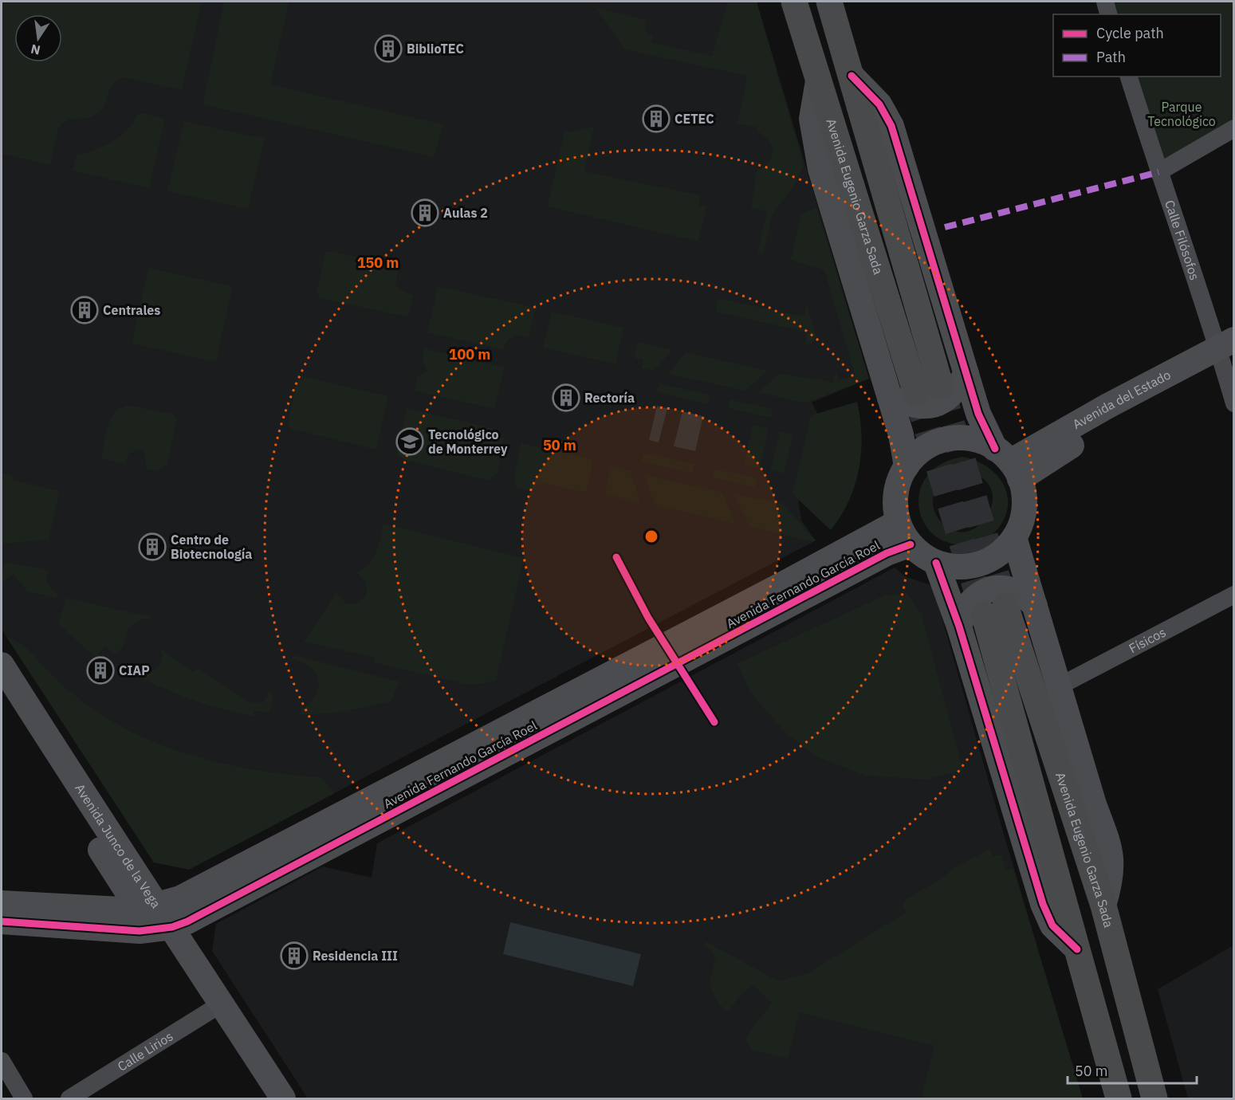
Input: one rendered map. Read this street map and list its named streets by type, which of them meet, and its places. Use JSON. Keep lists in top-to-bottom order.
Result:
{
  "streets": {
    "highway": ["Avenida Eugenio Garza Sada"],
    "street": [
      "Calle Filósofos",
      "Avenida del Estado",
      "Avenida Fernando García Roel",
      "Físicos",
      "Avenida Junco de la Vega",
      "Calle Lirios"
    ]
  },
  "crossings": [
    ["Calle Filósofos", "Avenida del Estado"],
    ["Avenida del Estado", "Avenida Fernando García Roel"],
    ["Avenida Fernando García Roel", "Avenida Junco de la Vega"],
    ["Avenida Junco de la Vega", "Calle Lirios"]
  ],
  "parks": ["Parque Tecnológico"],
  "places": {
    "building": [
      "BiblioTEC",
      "CETEC",
      "Aulas 2",
      "Centrales",
      "Rectoría",
      "Centro de Biotecnología",
      "CIAP",
      "Residencia III"
    ],
    "school or university": ["Tecnológico de Monterrey"]
  },
  "legend": ["Cycle path", "Path"],
  "scale_bar": "50 m",
  "north": "bottom",
  "rings": ["150 m", "100 m", "50 m"]
}
